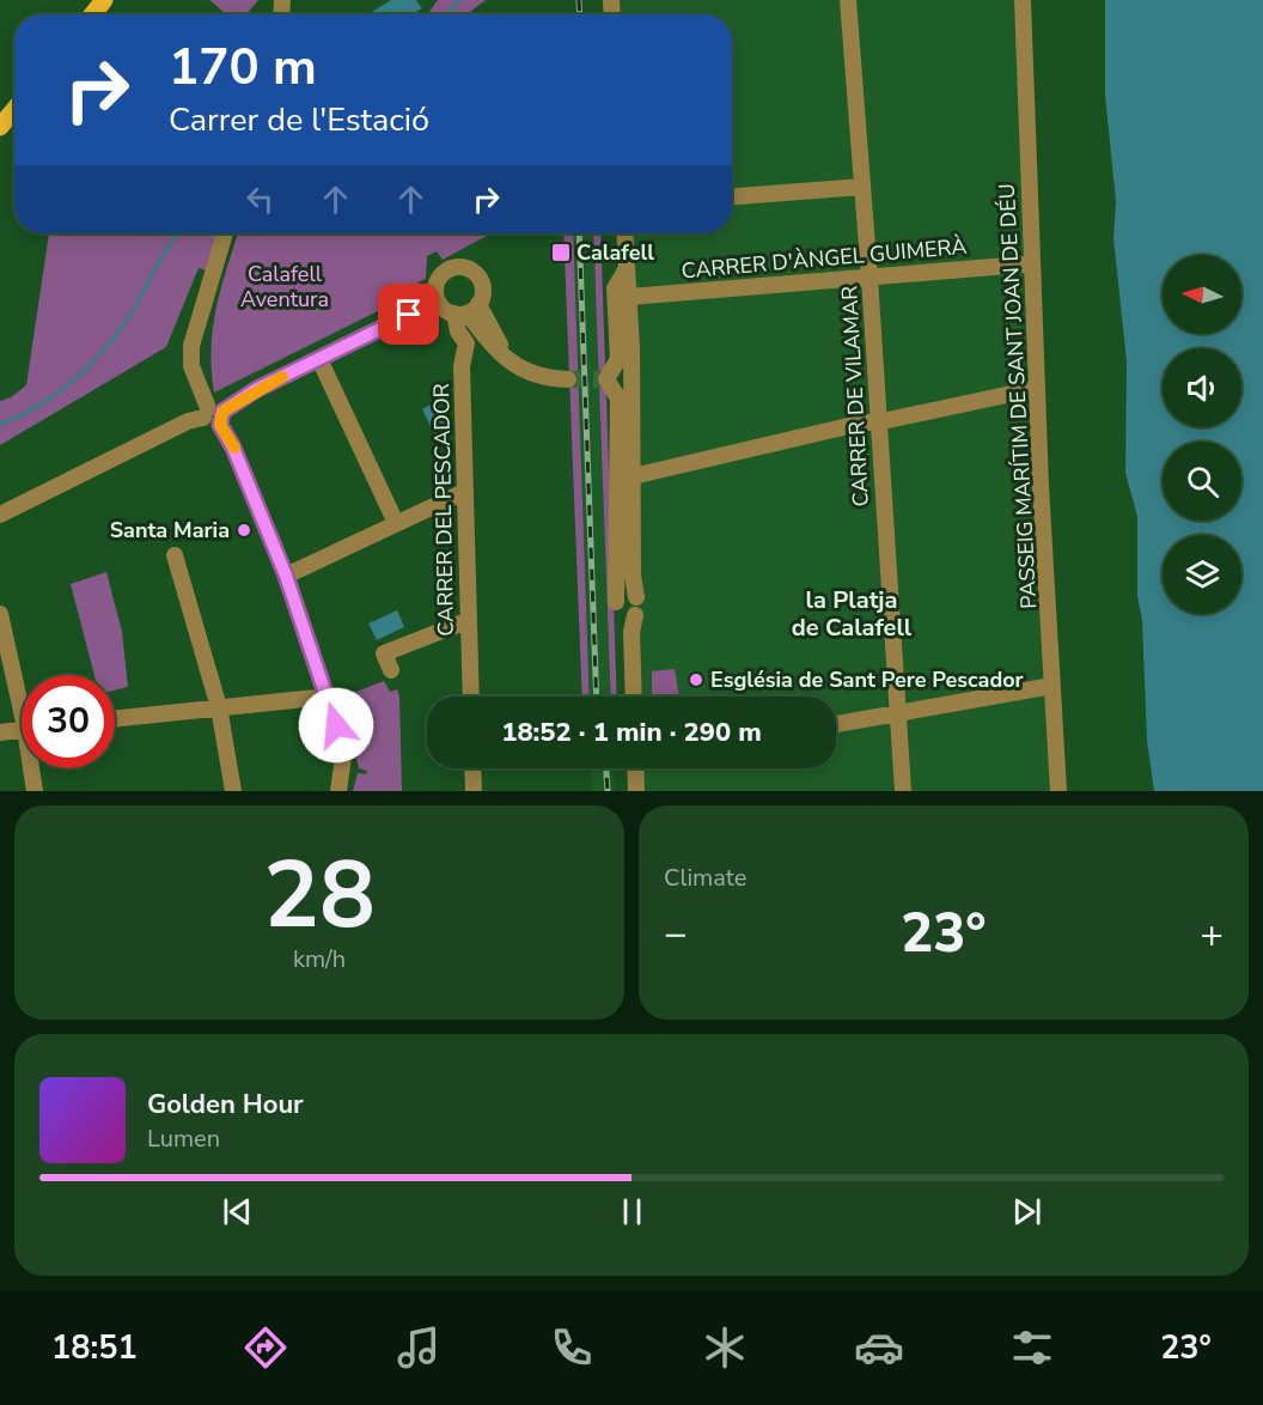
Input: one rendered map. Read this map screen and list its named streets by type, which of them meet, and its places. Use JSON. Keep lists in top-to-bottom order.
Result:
{
  "streets": {
    "street": [
      "CARRER D'ÀNGEL GUIMERÀ",
      "CARRER DE VILAMAR",
      "PASSEIG MARÍTIM DE SANT JOAN DE DÉU",
      "CARRER DEL PESCADOR"
    ]
  },
  "crossings": [
    ["CARRER D'ÀNGEL GUIMERÀ", "CARRER DE VILAMAR"]
  ],
  "districts": ["la Platja de Calafell"],
  "parks": ["Calafell Aventura"],
  "places": {
    "transit": ["Calafell"],
    "other": ["Santa Maria", "Església de Sant Pere Pescador"]
  },
  "north": "left",
  "page": {
    "turn": ["170 m", "Carrer de l'Estació"],
    "limit": "30",
    "trip": "18:52 · 1 min · 290 m",
    "tile": [
      ["28", "km/h"],
      "Climate"
    ],
    "heat": ["−", "23°", "+"],
    "song": ["Golden Hour", "Lumen"],
    "tabs": ["18:51", "23°"]
  }
}
